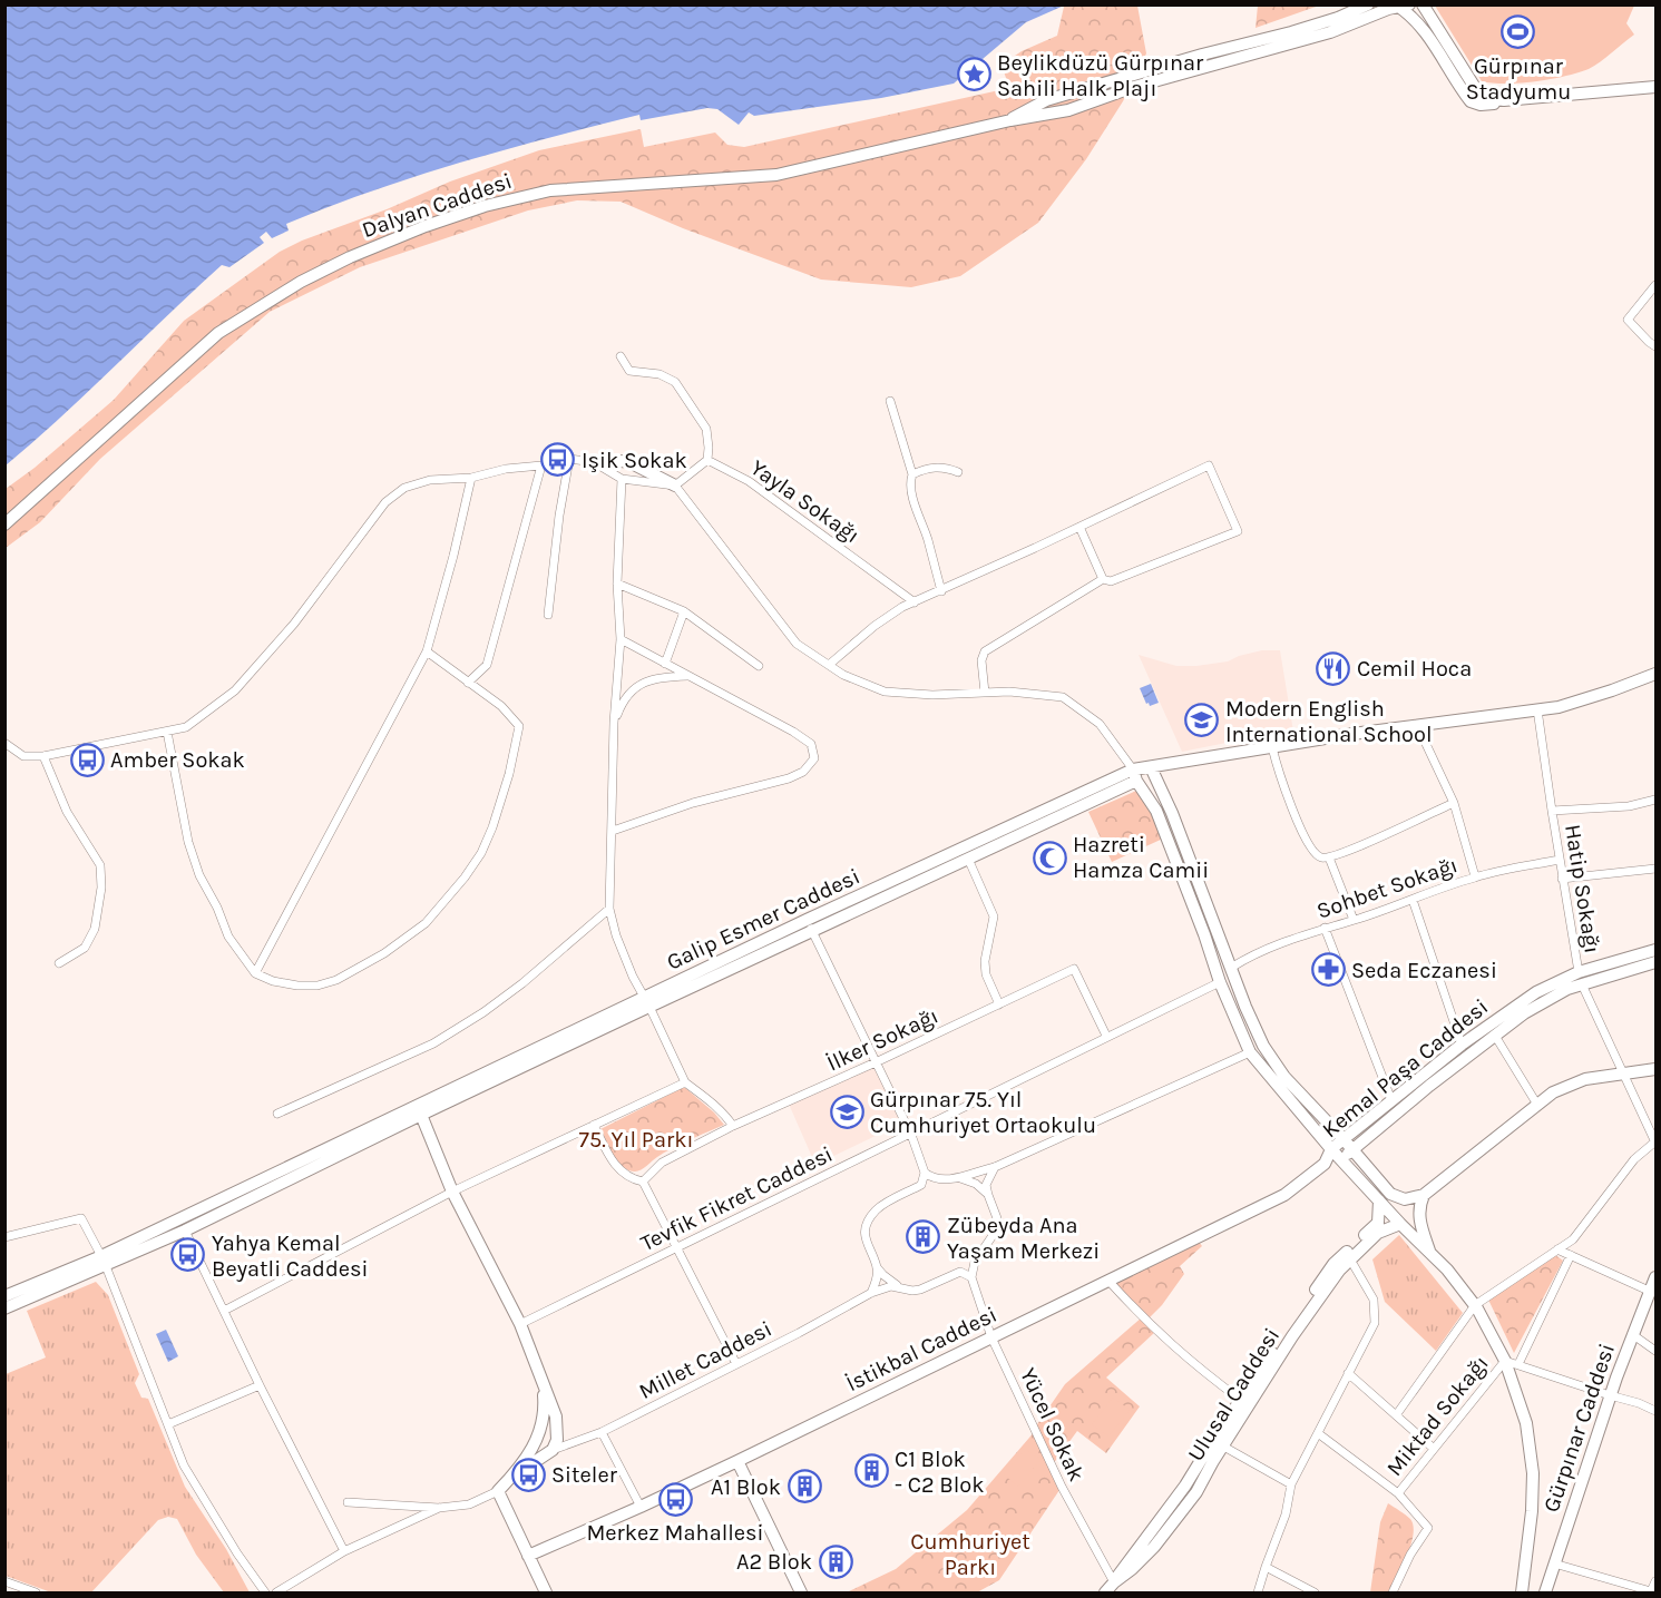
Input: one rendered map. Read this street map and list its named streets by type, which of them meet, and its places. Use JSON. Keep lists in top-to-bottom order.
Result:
{
  "streets": {
    "street": [
      "Dalyan Caddesi",
      "Yayla Sokağı",
      "Sohbet Sokağı",
      "Hatip Sokağı",
      "Galip Esmer Caddesi",
      "İlker Sokağı",
      "Kemal Paşa Caddesi",
      "Tevfik Fikret Caddesi",
      "İstikbal Caddesi",
      "Millet Caddesi",
      "Miktad Sokağı",
      "Yücel Sokak",
      "Gürpınar Caddesi"
    ]
  },
  "crossings": [
    ["Sohbet Sokağı", "Hatip Sokağı"],
    ["Hatip Sokağı", "Kemal Paşa Caddesi"],
    ["İlker Sokağı", "Tevfik Fikret Caddesi"],
    ["Kemal Paşa Caddesi", "İstikbal Caddesi"],
    ["İstikbal Caddesi", "Yücel Sokak"]
  ],
  "parks": ["75. Yıl Parkı", "Cumhuriyet Parkı"],
  "places": {
    "sports": ["Gürpınar Stadyumu"],
    "place": ["Beylikdüzü Gürpınar Sahili Halk Plajı"],
    "bus stop": [
      "Işik Sokak",
      "Amber Sokak",
      "Yahya Kemal Beyatli Caddesi",
      "Siteler",
      "Merkez Mahallesi"
    ],
    "restaurant": ["Cemil Hoca"],
    "school or university": ["Modern English International School", "Gürpınar 75. Yıl Cumhuriyet Ortaokulu"],
    "mosque": ["Hazreti Hamza Camii"],
    "pharmacy": ["Seda Eczanesi"],
    "building": [
      "Zübeyda Ana Yaşam Merkezi",
      "C1 Blok - C2 Blok",
      "A1 Blok",
      "A2 Blok"
    ]
  }
}
